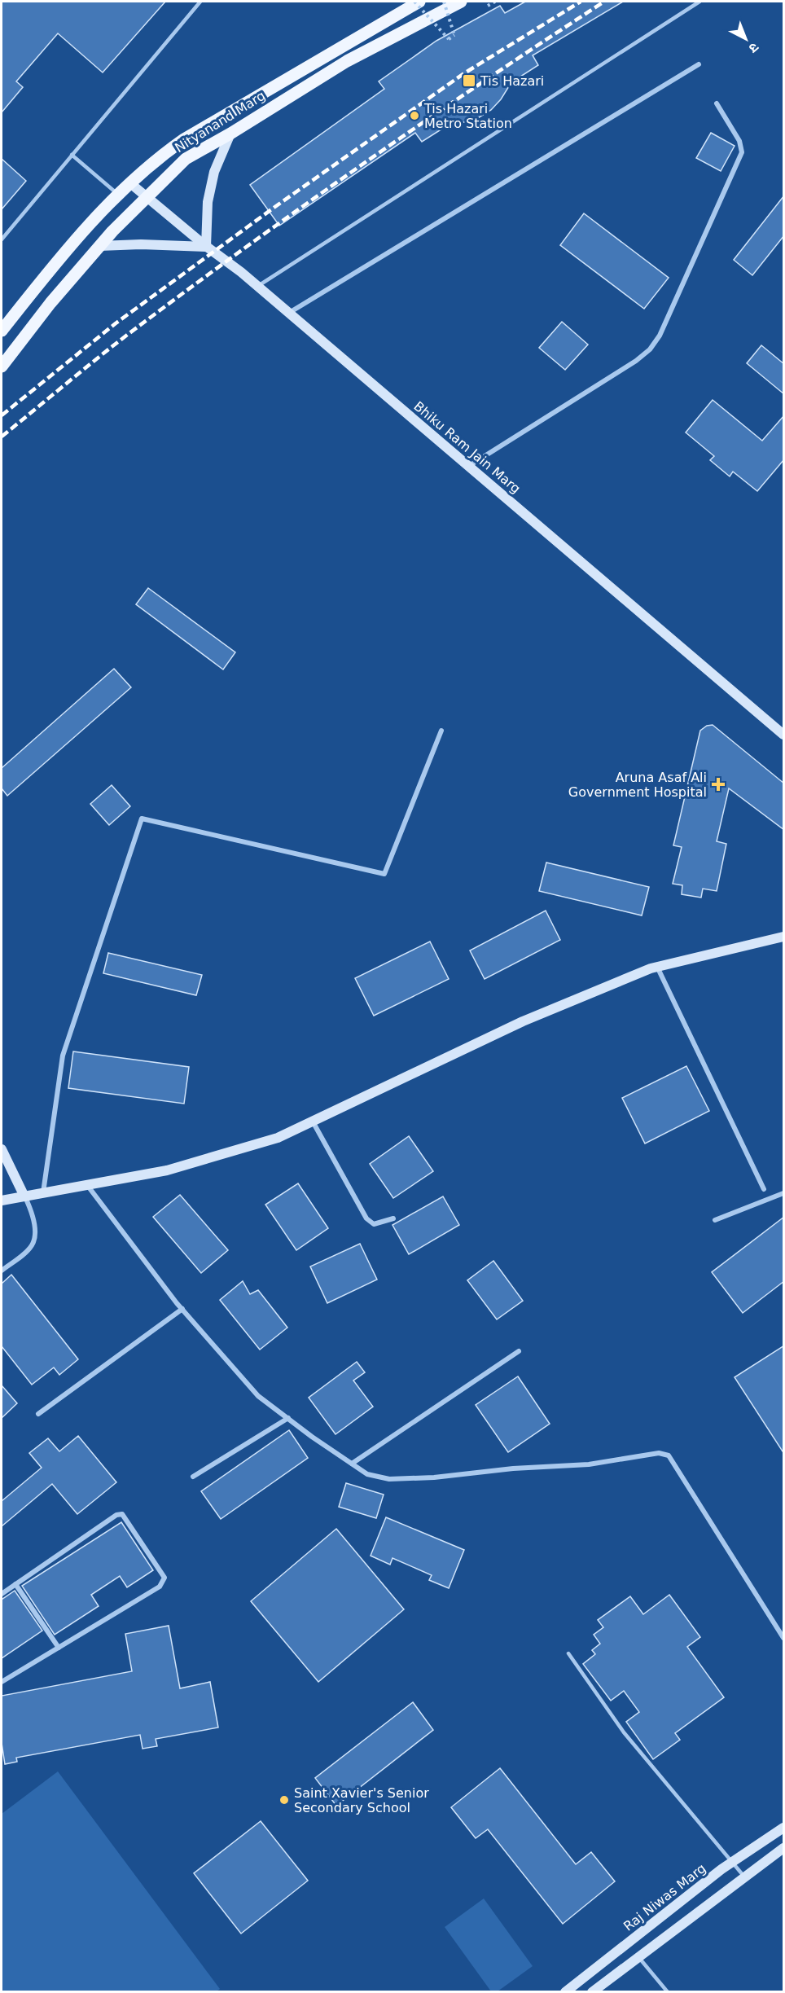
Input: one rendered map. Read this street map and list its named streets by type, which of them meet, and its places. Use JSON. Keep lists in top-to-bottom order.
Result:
{
  "streets": {
    "main road": ["Nityanand Marg"],
    "street": ["Bhiku Ram Jain Marg", "Raj Niwas Marg"]
  },
  "crossings": [
    ["Nityanand Marg", "Bhiku Ram Jain Marg"]
  ],
  "places": {
    "transit": ["Tis Hazari"],
    "other": ["Tis Hazari Metro Station", "Saint Xavier's Senior Secondary School"],
    "health": ["Aruna Asaf Ali Government Hospital"]
  },
  "north": "bottom right"
}
